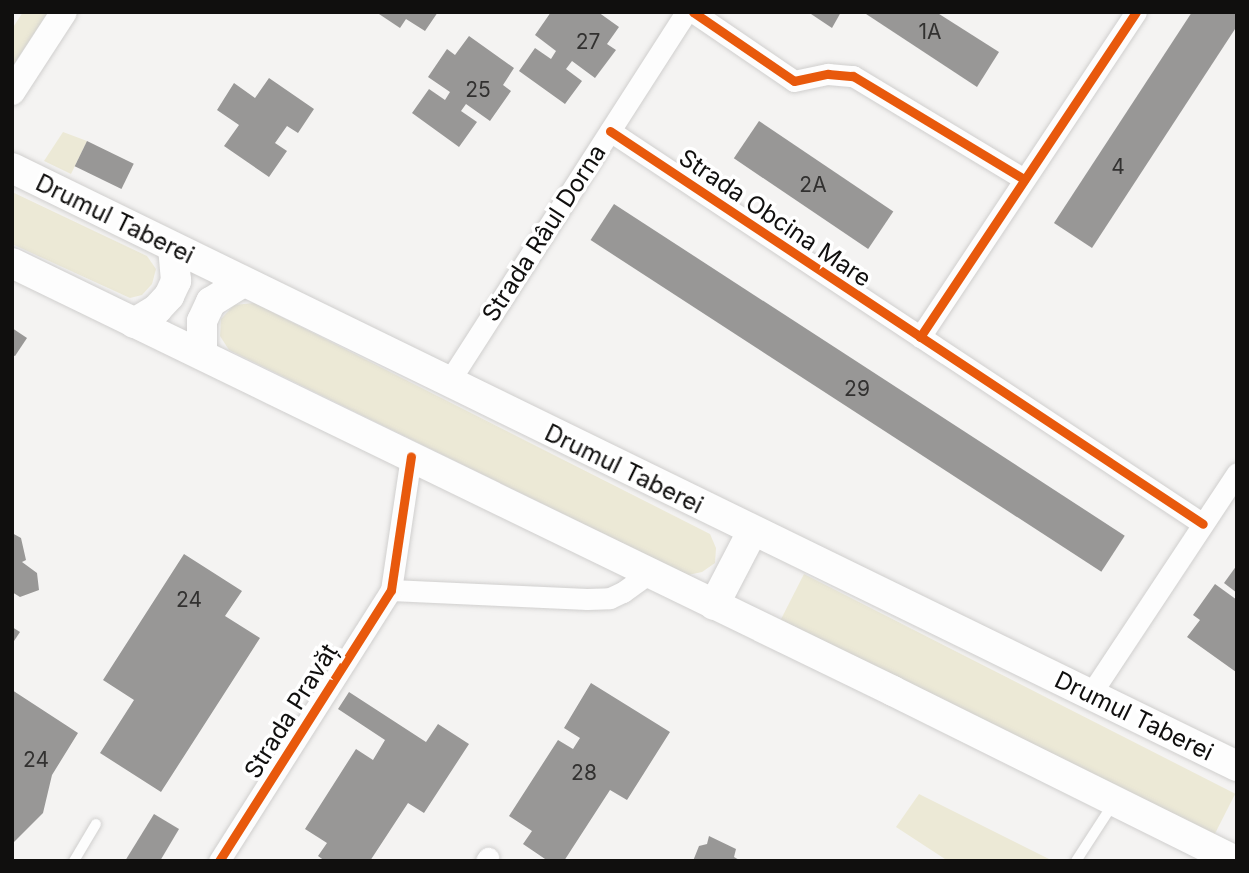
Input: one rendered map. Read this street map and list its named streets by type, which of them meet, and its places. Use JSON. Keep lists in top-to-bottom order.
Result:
{
  "streets": {
    "main road": ["Drumul Taberei"],
    "street": ["Strada Obcina Mare", "Strada Râul Dorna", "Strada Pravăț"]
  },
  "crossings": [
    ["Strada Obcina Mare", "Strada Râul Dorna"],
    ["Drumul Taberei", "Strada Râul Dorna"]
  ],
  "house_numbers": [
    "1A",
    "27",
    "25",
    "4",
    "2A",
    "29",
    "24",
    "24",
    "28"
  ]
}
